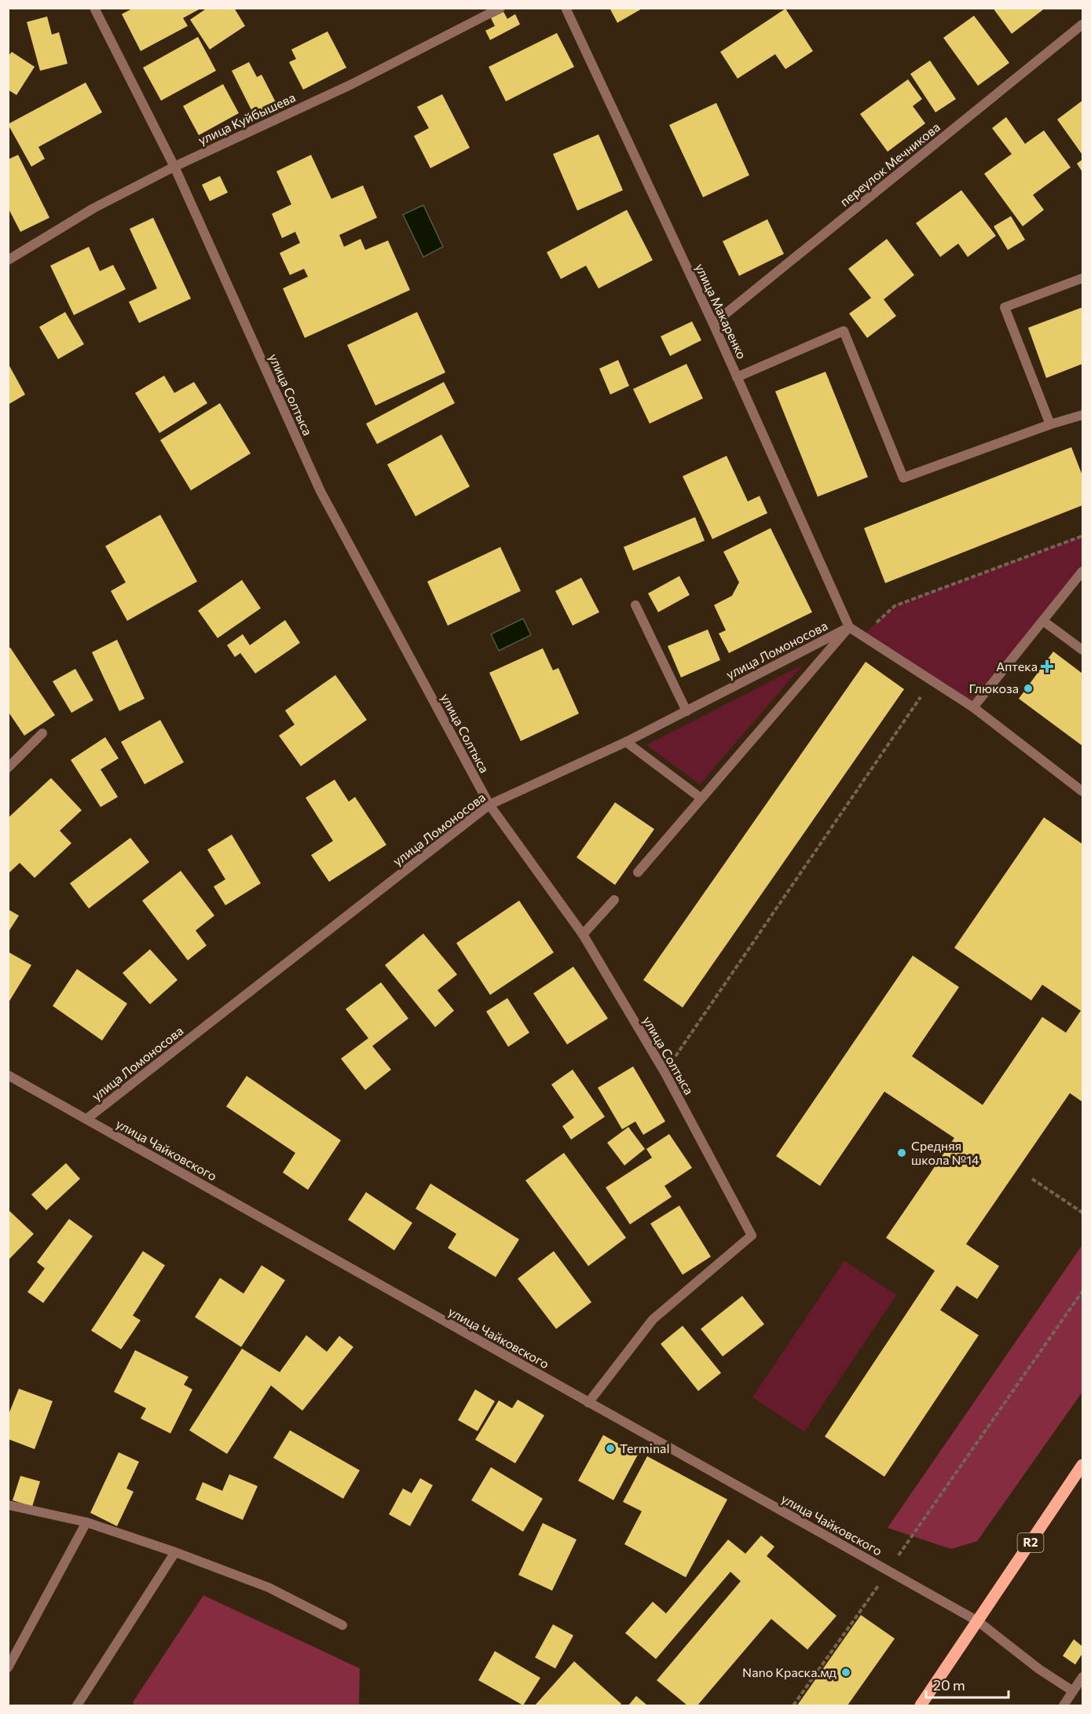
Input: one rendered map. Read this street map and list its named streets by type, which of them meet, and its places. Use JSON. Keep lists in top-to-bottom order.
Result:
{
  "streets": {
    "main road": ["R2"],
    "street": [
      "улица Куйбышева",
      "переулок Мечникова",
      "улица Макаренко",
      "улица Солтыса",
      "улица Ломоносова",
      "улица Чайковского"
    ]
  },
  "crossings": [
    ["улица Куйбышева", "улица Солтыса"],
    ["переулок Мечникова", "улица Макаренко"],
    ["улица Макаренко", "улица Ломоносова"],
    ["улица Солтыса", "улица Ломоносова"],
    ["улица Солтыса", "улица Чайковского"],
    ["улица Ломоносова", "улица Чайковского"],
    ["улица Чайковского", "R2"]
  ],
  "places": {
    "health": ["Аптека"],
    "other": [
      "Глюкоза",
      "Средняя школа №14",
      "Terminal",
      "Nano Краска.мд"
    ]
  },
  "scale_bar": "20 m"
}
